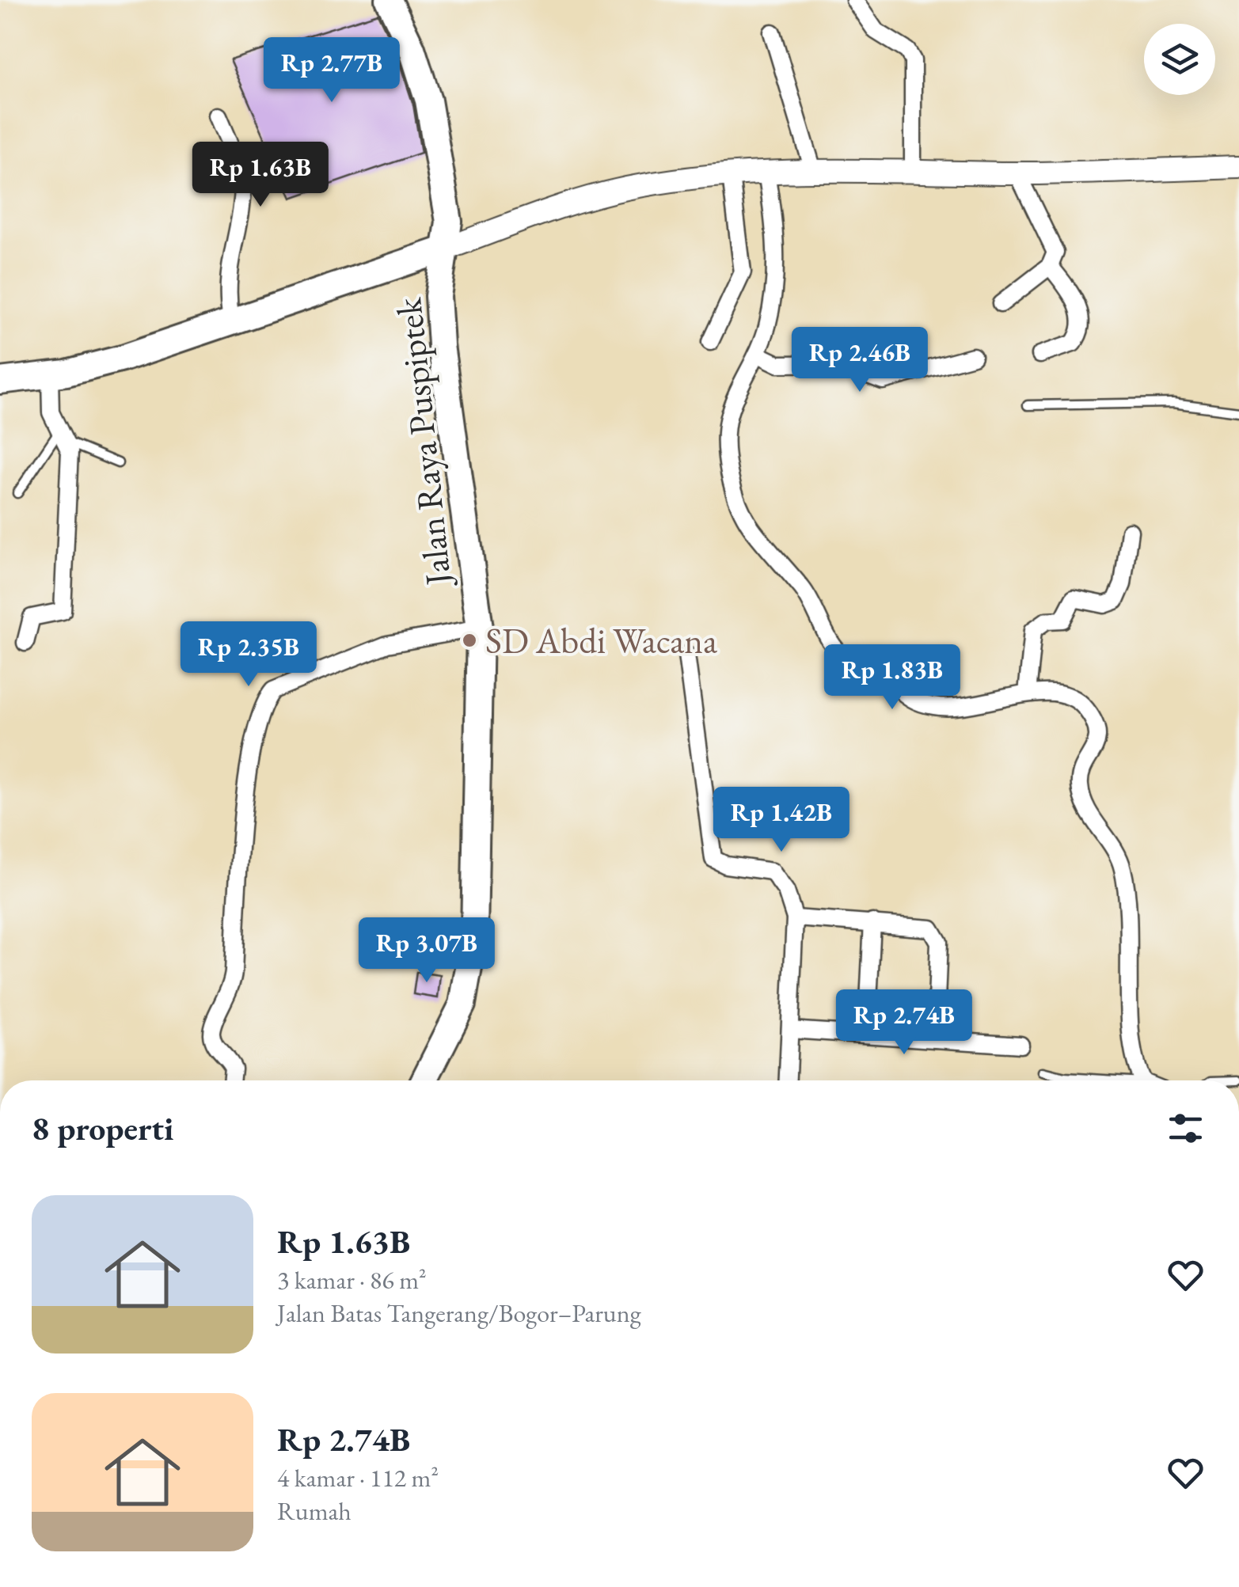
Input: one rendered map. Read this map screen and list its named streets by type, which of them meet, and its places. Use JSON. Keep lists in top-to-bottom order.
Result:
{
  "streets": {
    "main road": ["Jalan Raya Puspiptek"]
  },
  "places": ["SD Abdi Wacana"],
  "page": {
    "price": [
      "Rp 2.77B",
      "Rp 1.63B",
      "Rp 2.46B",
      "Rp 2.35B",
      "Rp 1.83B",
      "Rp 1.42B",
      "Rp 3.07B",
      "Rp 2.74B"
    ],
    "heading": "8 properti",
    "list": [
      {
        "name": "Rp 1.63B",
        "note": "3 kamar · 86 m² · Jalan Batas Tangerang/Bogor–Parung"
      },
      {
        "name": "Rp 2.74B",
        "note": "4 kamar · 112 m² · Rumah"
      }
    ]
  }
}
